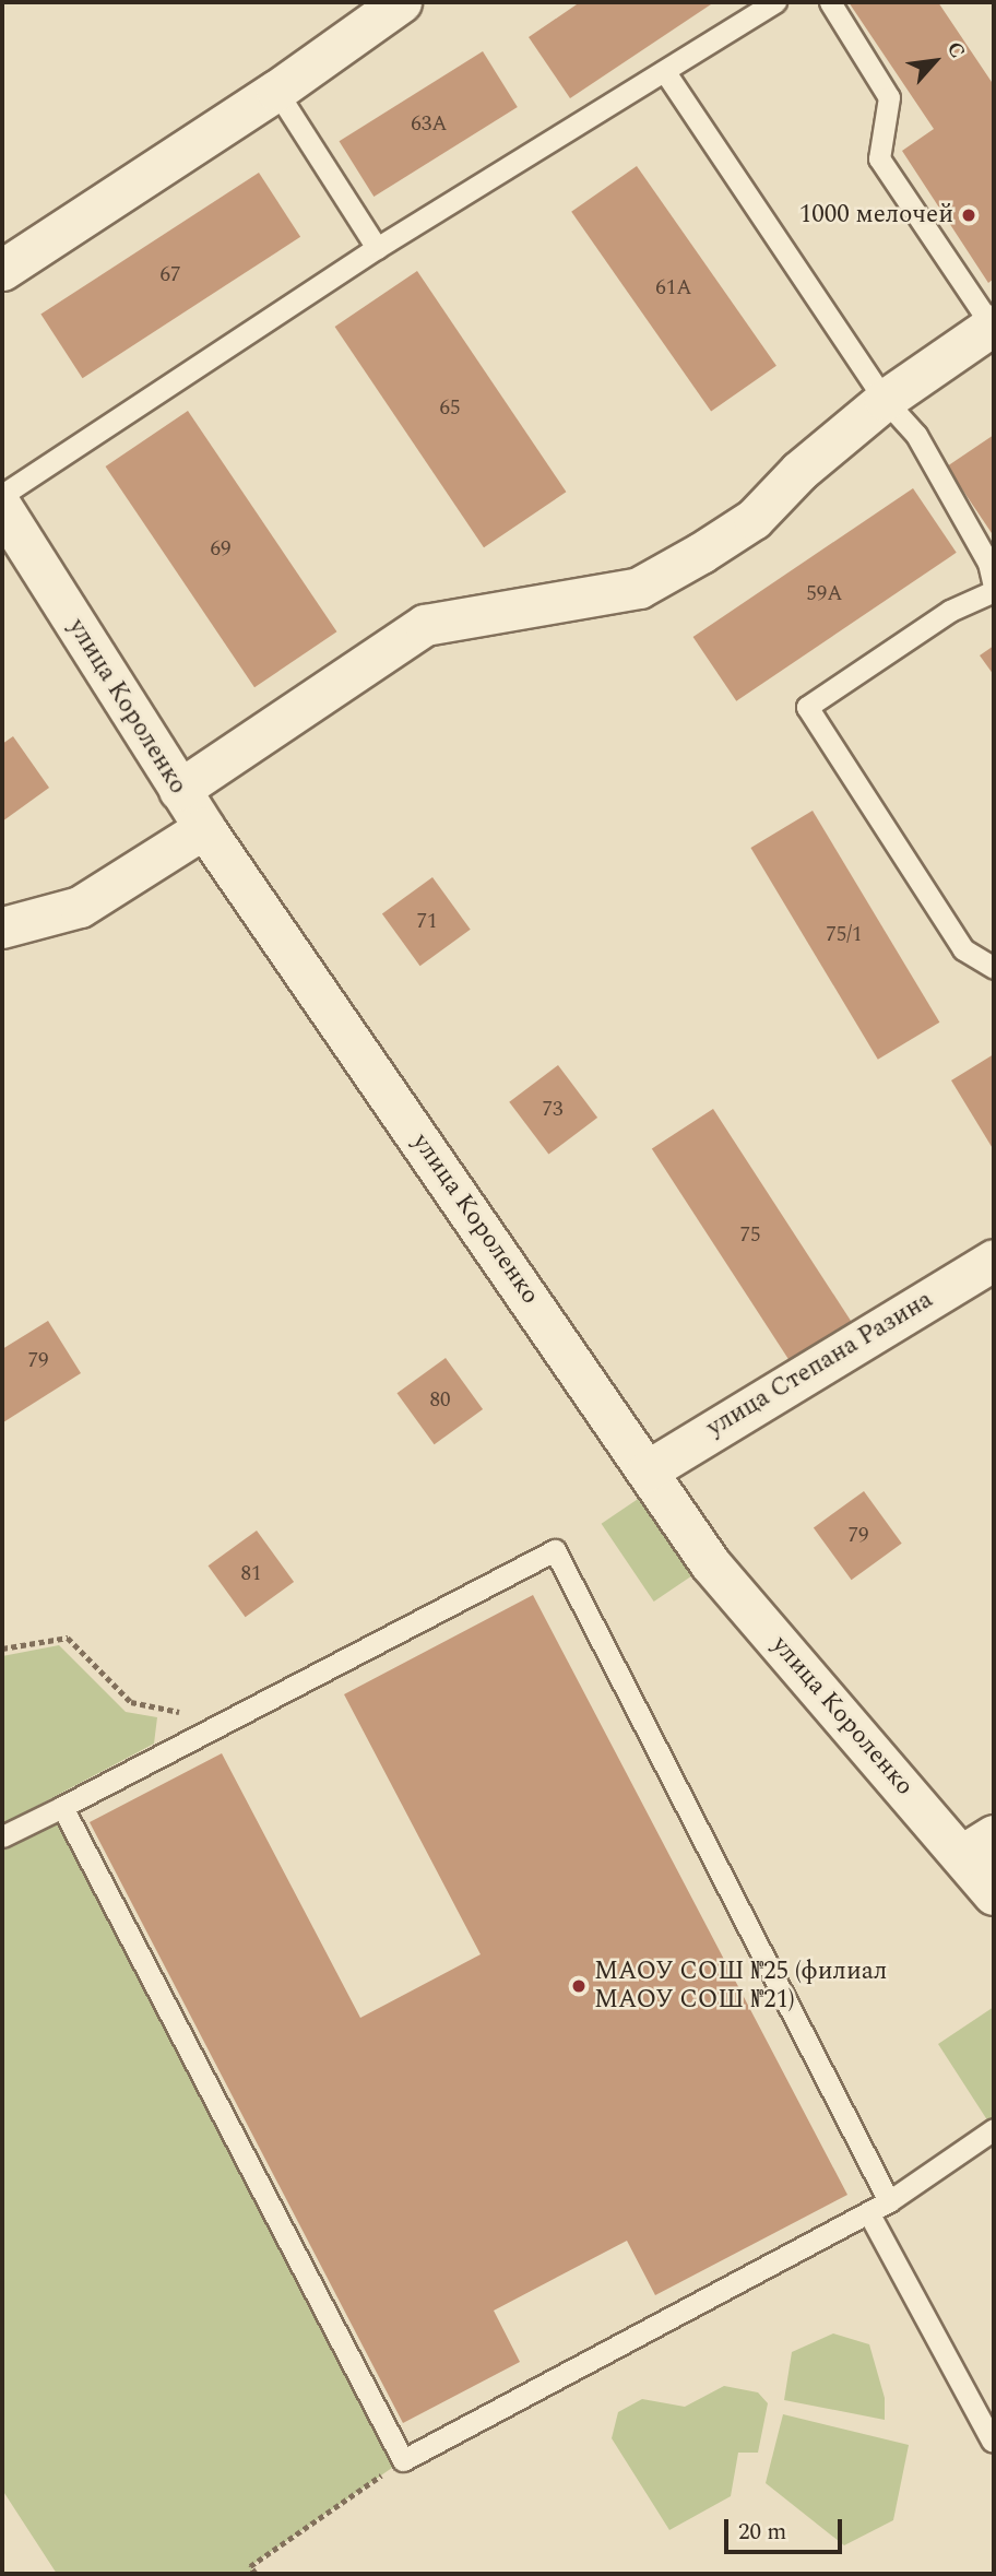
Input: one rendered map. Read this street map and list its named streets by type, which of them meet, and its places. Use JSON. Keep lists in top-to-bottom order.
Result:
{
  "streets": {
    "street": ["улица Короленко", "улица Степана Разина"]
  },
  "crossings": [
    ["улица Короленко", "улица Степана Разина"]
  ],
  "places": ["1000 мелочей", "МАОУ СОШ №25 (филиал МАОУ СОШ №21)"],
  "house_numbers": [
    "63А",
    "67",
    "61А",
    "65",
    "69",
    "59А",
    "71",
    "75/1",
    "73",
    "75",
    "79",
    "80",
    "79",
    "81"
  ],
  "scale_bar": "20 m",
  "north": "top right"
}
